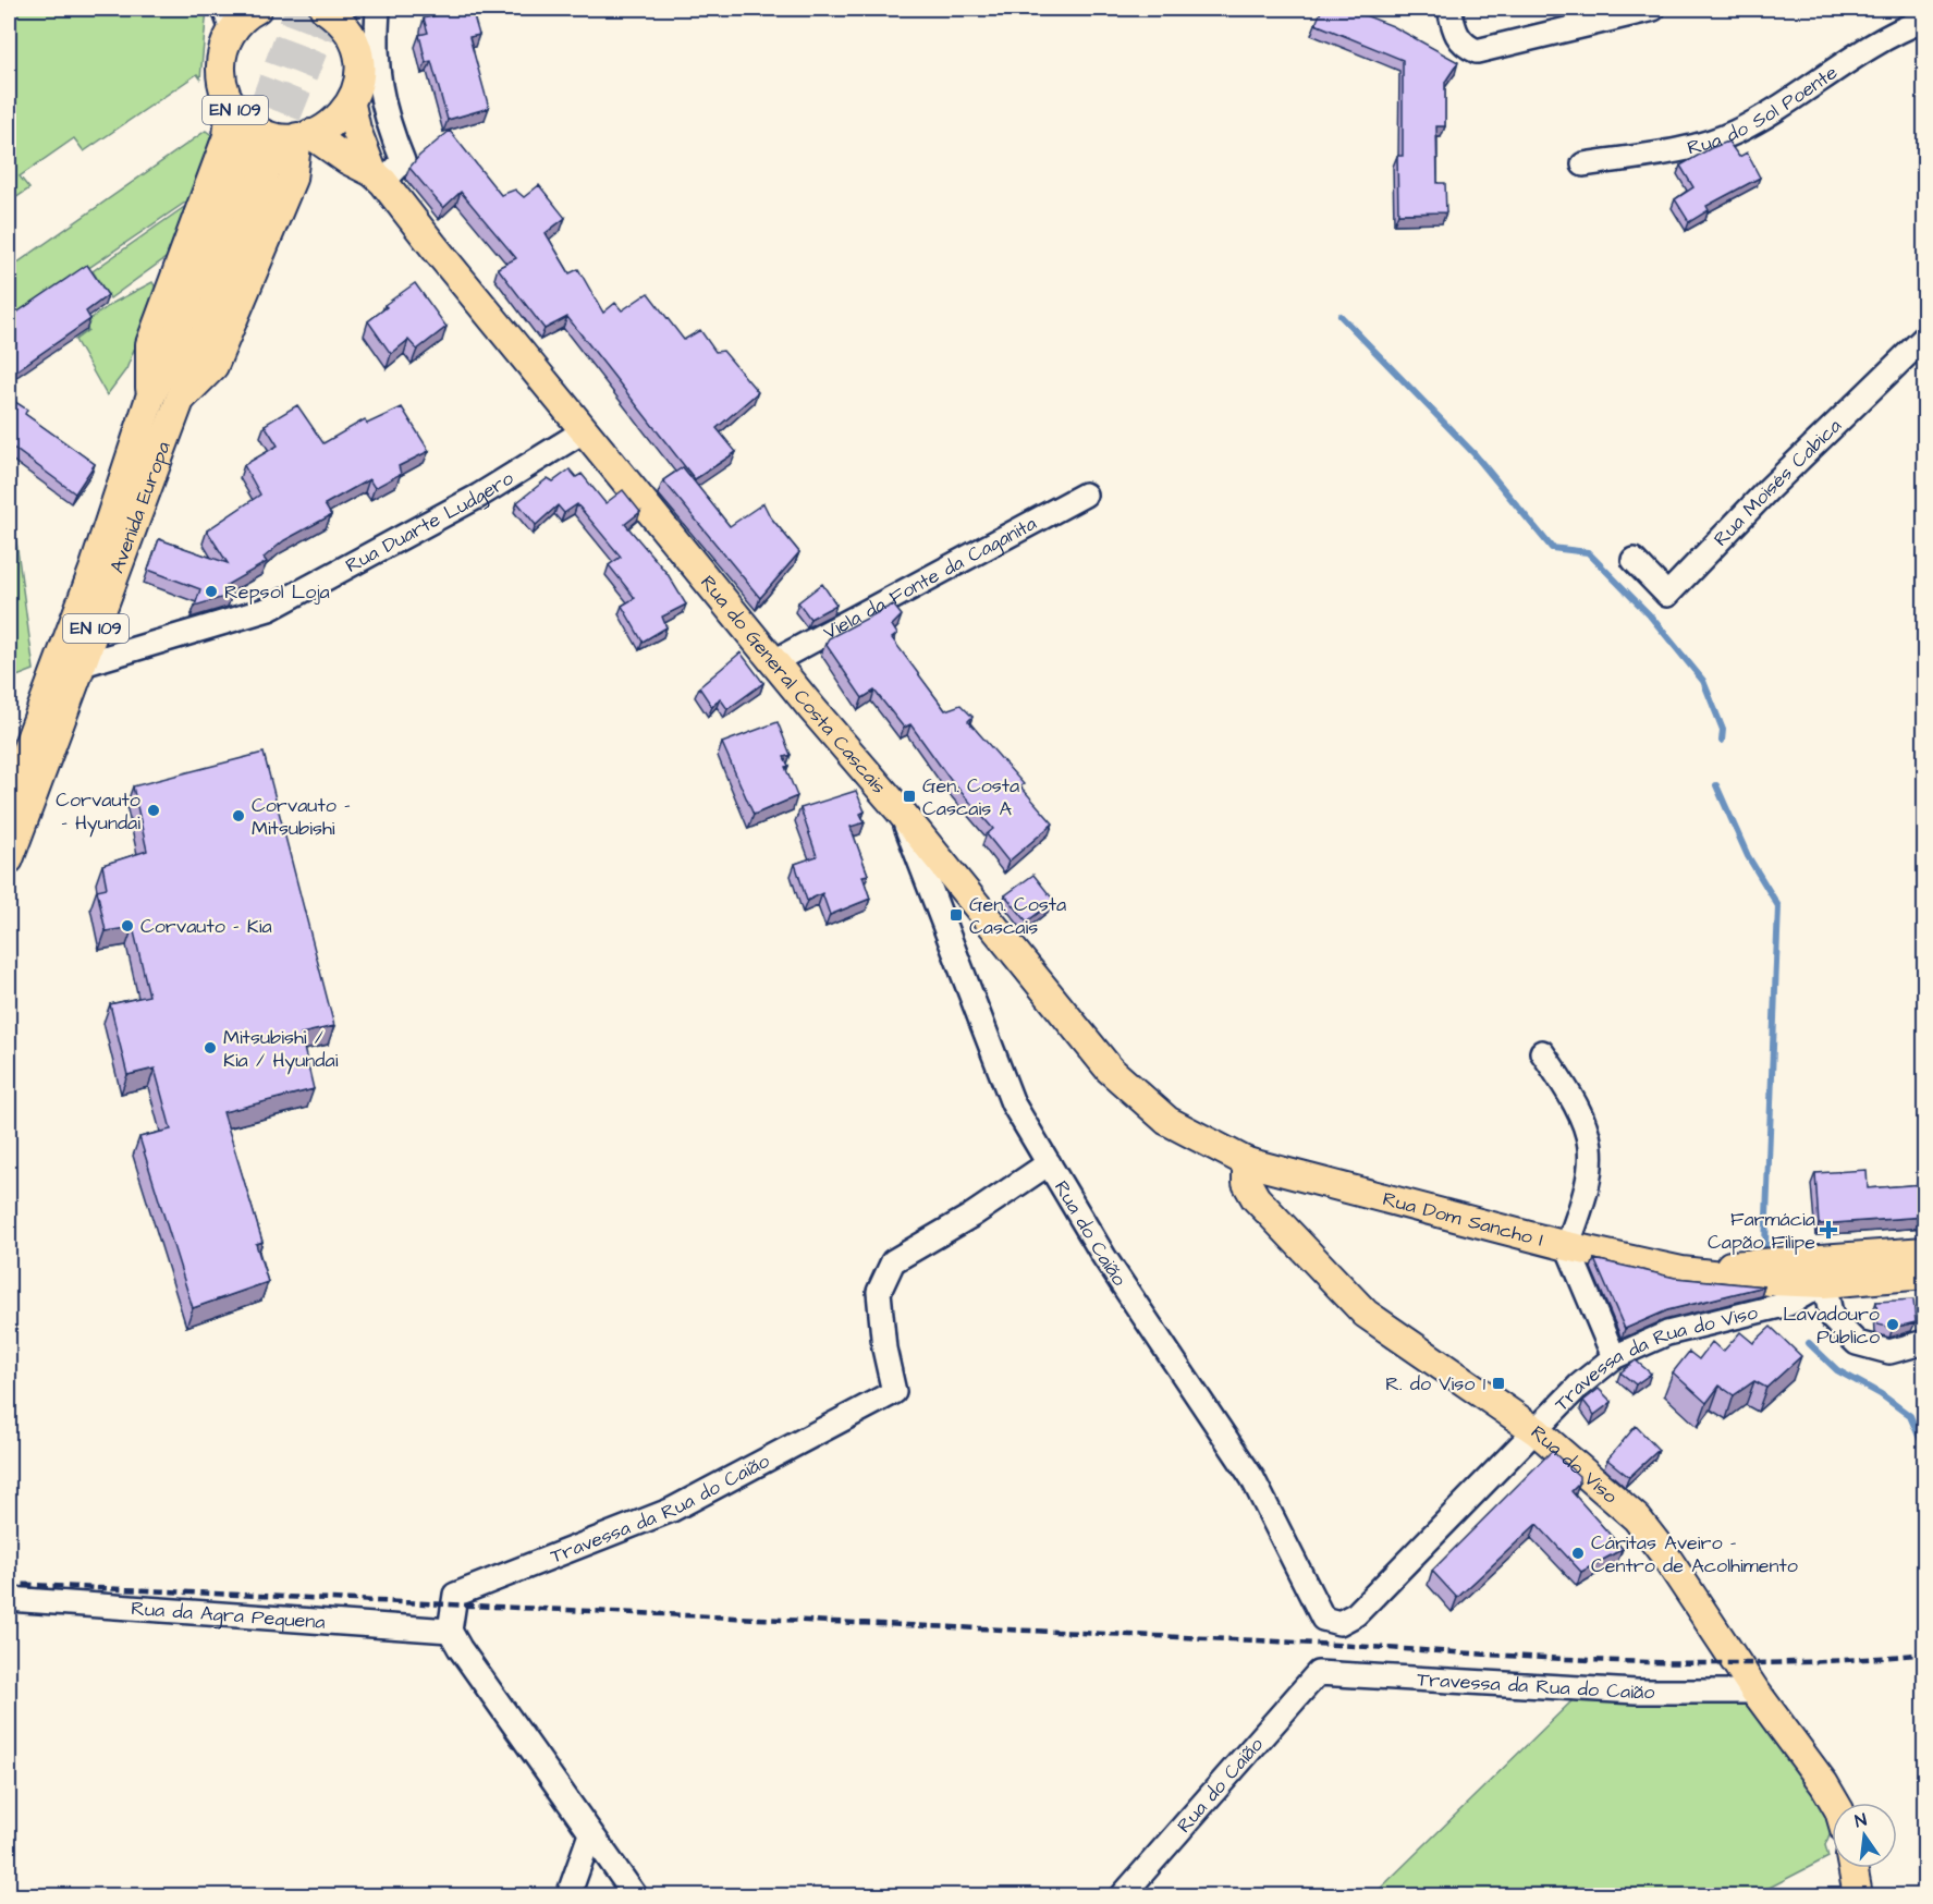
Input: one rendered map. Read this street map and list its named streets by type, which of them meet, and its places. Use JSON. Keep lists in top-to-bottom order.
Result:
{
  "streets": {
    "main road": [
      "EN 109",
      "Avenida Europa",
      "Rua do General Costa Cascais",
      "Rua Dom Sancho I",
      "Rua do Viso"
    ],
    "street": [
      "Rua do Sol Poente",
      "Rua Moisés Cabica",
      "Rua Duarte Ludgero",
      "Viela da Fonte da Caganita",
      "Rua do Caião",
      "Travessa da Rua do Viso",
      "Travessa da Rua do Caião",
      "Rua da Agra Pequena"
    ]
  },
  "crossings": [
    ["EN 109", "Rua do General Costa Cascais"],
    ["Avenida Europa", "Rua Duarte Ludgero"],
    ["Rua Duarte Ludgero", "Rua do General Costa Cascais"],
    ["Viela da Fonte da Caganita", "Rua do General Costa Cascais"],
    ["Rua do General Costa Cascais", "Rua Dom Sancho I"],
    ["Rua do General Costa Cascais", "Rua do Caião"],
    ["Rua do General Costa Cascais", "Rua do Viso"],
    ["Rua Dom Sancho I", "Travessa da Rua do Viso"],
    ["Rua Dom Sancho I", "Rua do Viso"],
    ["Rua do Caião", "Travessa da Rua do Viso"],
    ["Rua do Caião", "Travessa da Rua do Caião"],
    ["Travessa da Rua do Viso", "Rua do Viso"],
    ["Rua do Viso", "Travessa da Rua do Caião"],
    ["Travessa da Rua do Caião", "Rua da Agra Pequena"]
  ],
  "places": {
    "other": [
      "Repsol Loja",
      "Corvauto - Hyundai",
      "Corvauto - Mitsubishi",
      "Corvauto - Kia",
      "Mitsubishi / Kia / Hyundai",
      "Lavadouro Público",
      "Cáritas Aveiro - Centro de Acolhimento"
    ],
    "transit": ["Gen. Costa Cascais A", "Gen. Costa Cascais", "R. do Viso 1"],
    "health": ["Farmácia Capão Filipe"]
  },
  "north": "top"
}
